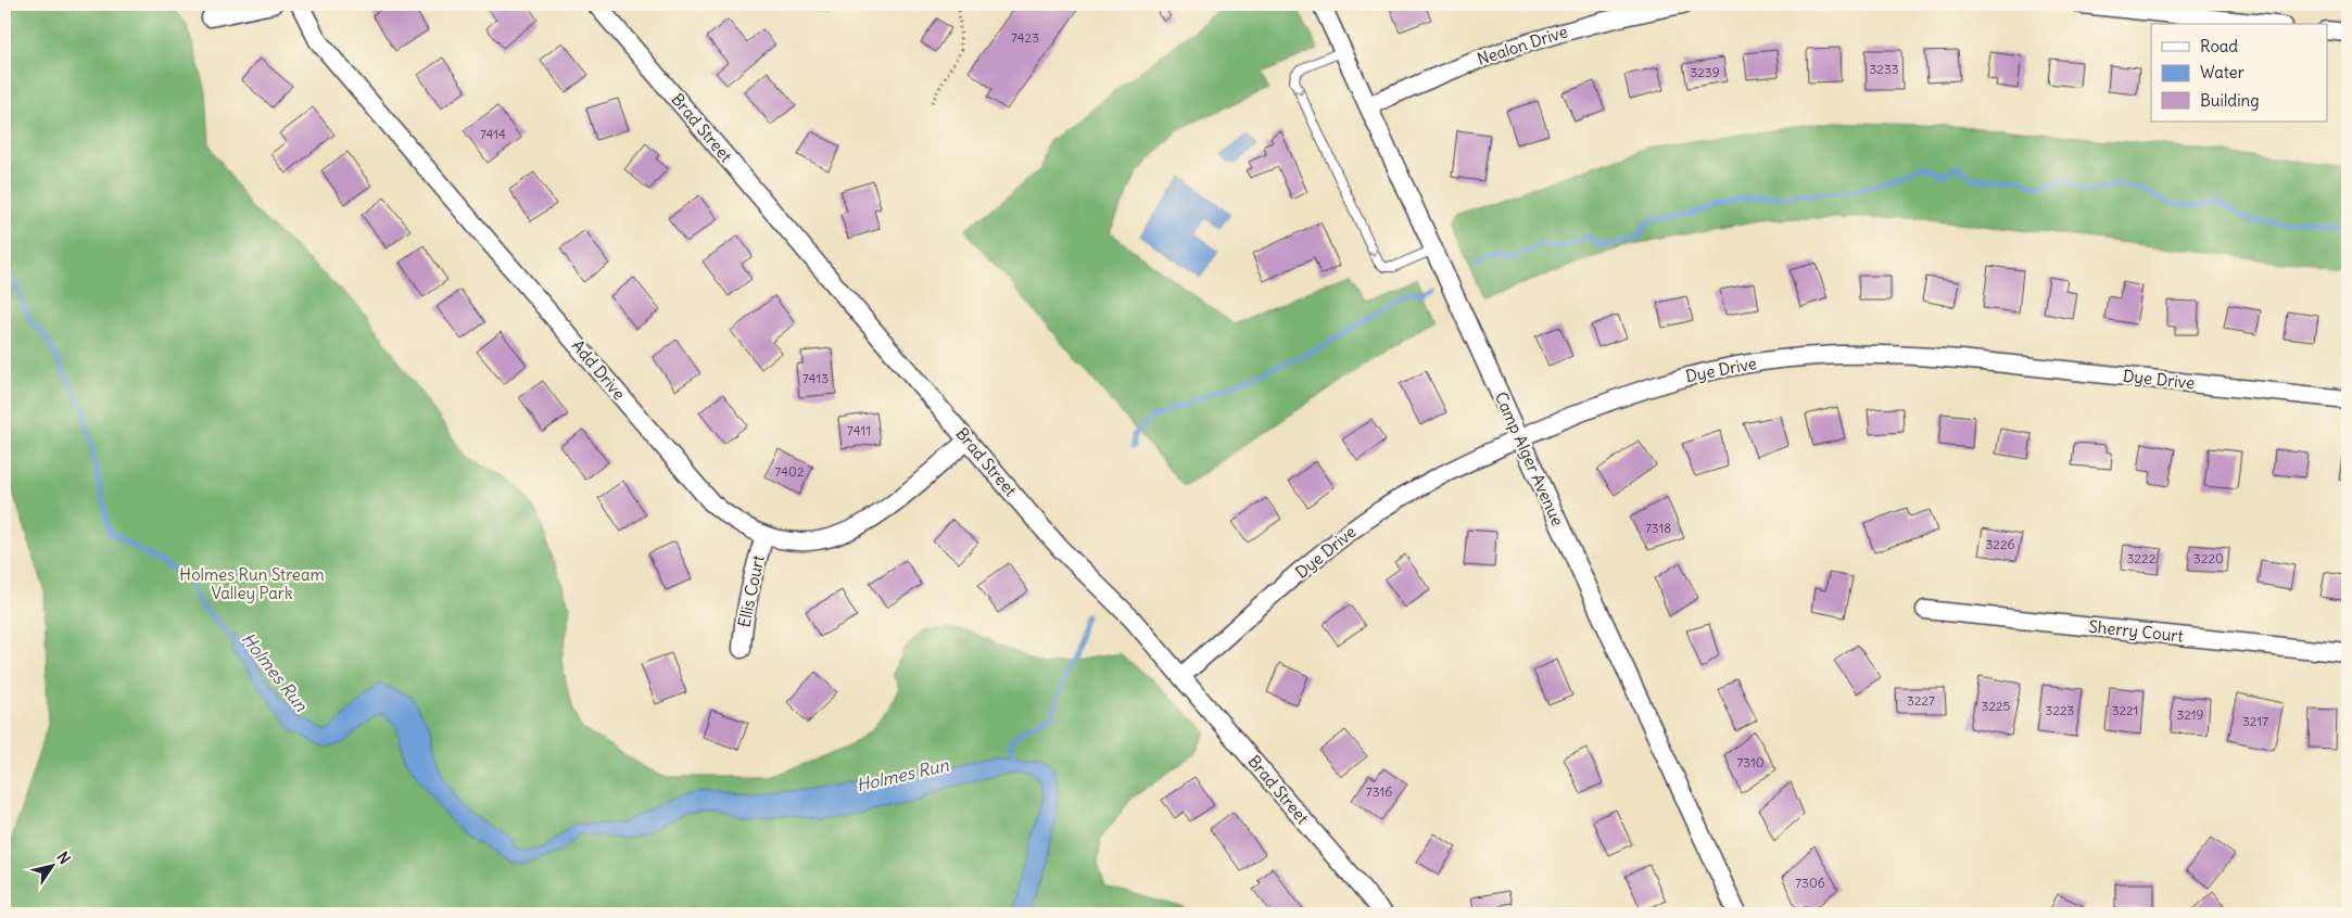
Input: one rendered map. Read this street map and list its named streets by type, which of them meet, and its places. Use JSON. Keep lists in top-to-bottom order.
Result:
{
  "streets": {
    "street": [
      "Nealon Drive",
      "Brad Street",
      "Add Drive",
      "Dye Drive",
      "Camp Alger Avenue",
      "Ellis Court",
      "Sherry Court"
    ]
  },
  "crossings": [
    ["Nealon Drive", "Camp Alger Avenue"],
    ["Brad Street", "Add Drive"],
    ["Brad Street", "Dye Drive"],
    ["Add Drive", "Ellis Court"],
    ["Dye Drive", "Camp Alger Avenue"]
  ],
  "water": ["Holmes Run"],
  "parks": ["Holmes Run Stream Valley Park"],
  "house_numbers": [
    "7423",
    "3233",
    "3239",
    "7414",
    "7413",
    "7411",
    "7402",
    "7318",
    "3226",
    "3222",
    "3220",
    "3227",
    "3225",
    "3223",
    "3221",
    "3219",
    "3217",
    "7310",
    "7316",
    "7306"
  ],
  "legend": ["Road", "Water", "Building"],
  "north": "top right"
}
